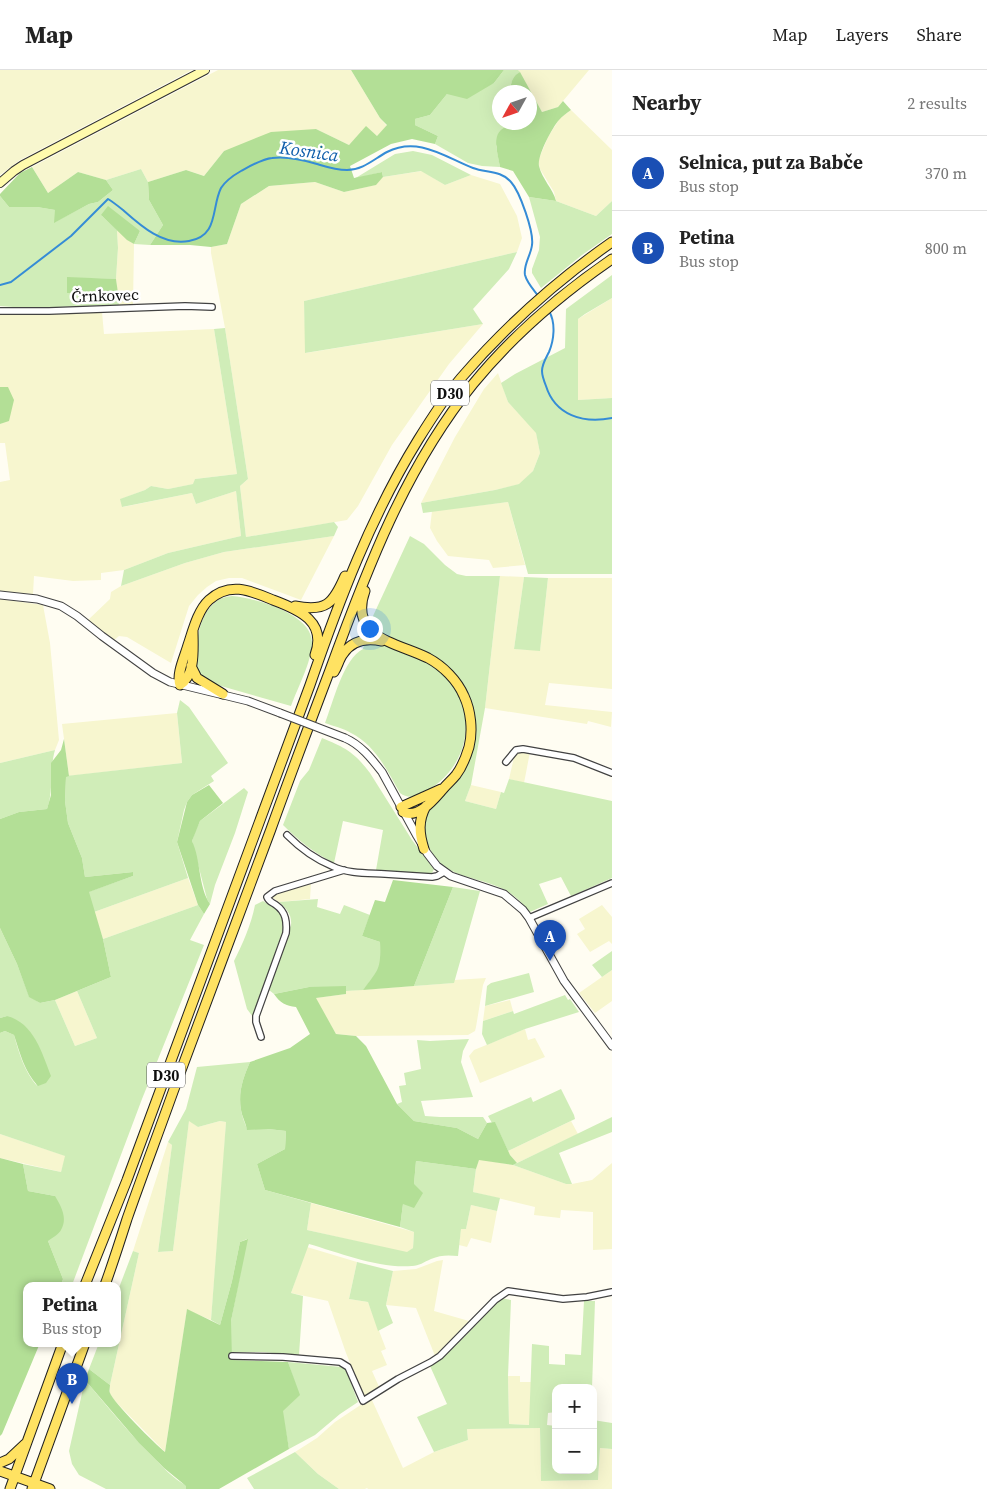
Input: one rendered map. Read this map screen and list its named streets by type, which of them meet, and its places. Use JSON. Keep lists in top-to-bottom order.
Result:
{
  "streets": {
    "main road": ["D30"],
    "street": ["Črnkovec"]
  },
  "water": ["Kosnica"],
  "north": "bottom left",
  "page": {
    "header": "Map",
    "nav": ["Map", "Layers", "Share"],
    "heading": ["Nearby", "2 results"],
    "list": [
      {
        "mark": "A",
        "name": "Selnica, put za Babče",
        "note": "Bus stop",
        "value": "370 m"
      },
      {
        "mark": "B",
        "name": "Petina",
        "note": "Bus stop",
        "value": "800 m"
      }
    ],
    "pins": ["A", "B"],
    "popup": ["Petina", "Bus stop"],
    "map_buttons": ["+", "−"]
  }
}
